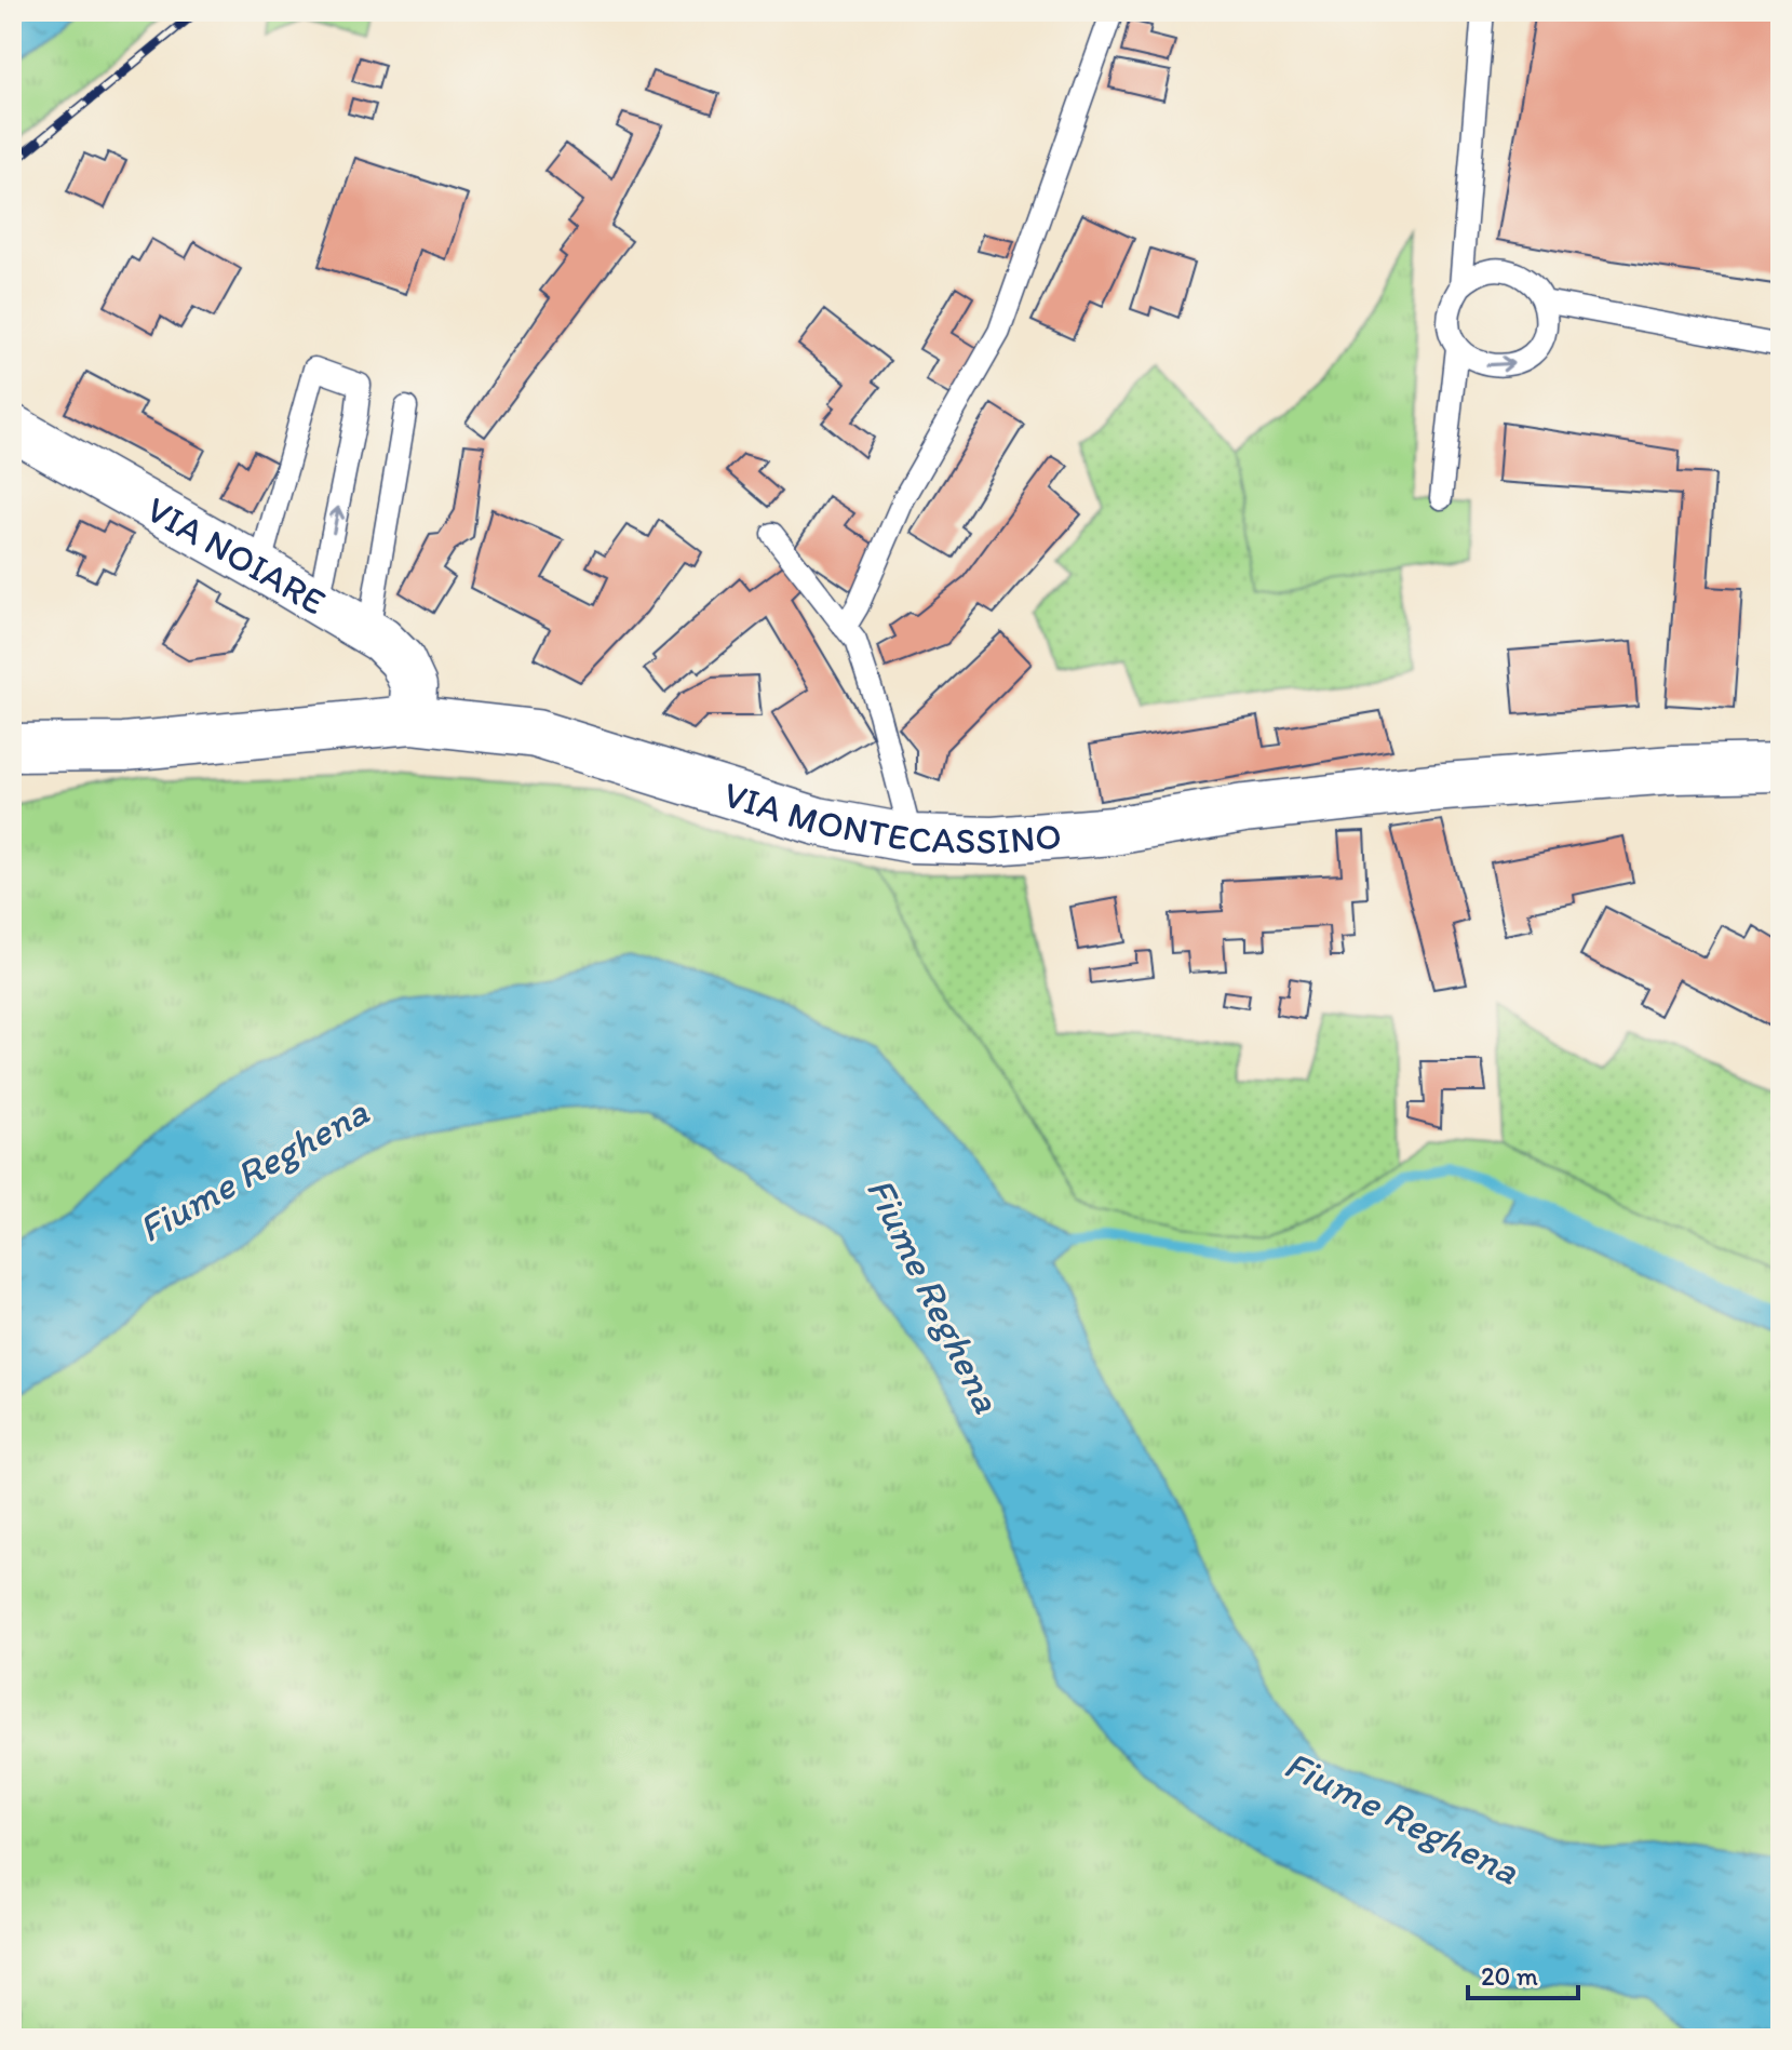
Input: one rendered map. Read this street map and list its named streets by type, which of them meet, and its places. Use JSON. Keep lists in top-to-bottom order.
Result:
{
  "streets": {
    "street": ["VIA NOIARE", "VIA MONTECASSINO"]
  },
  "crossings": [
    ["VIA NOIARE", "VIA MONTECASSINO"]
  ],
  "water": ["Fiume Reghena"],
  "scale_bar": "20 m"
}
